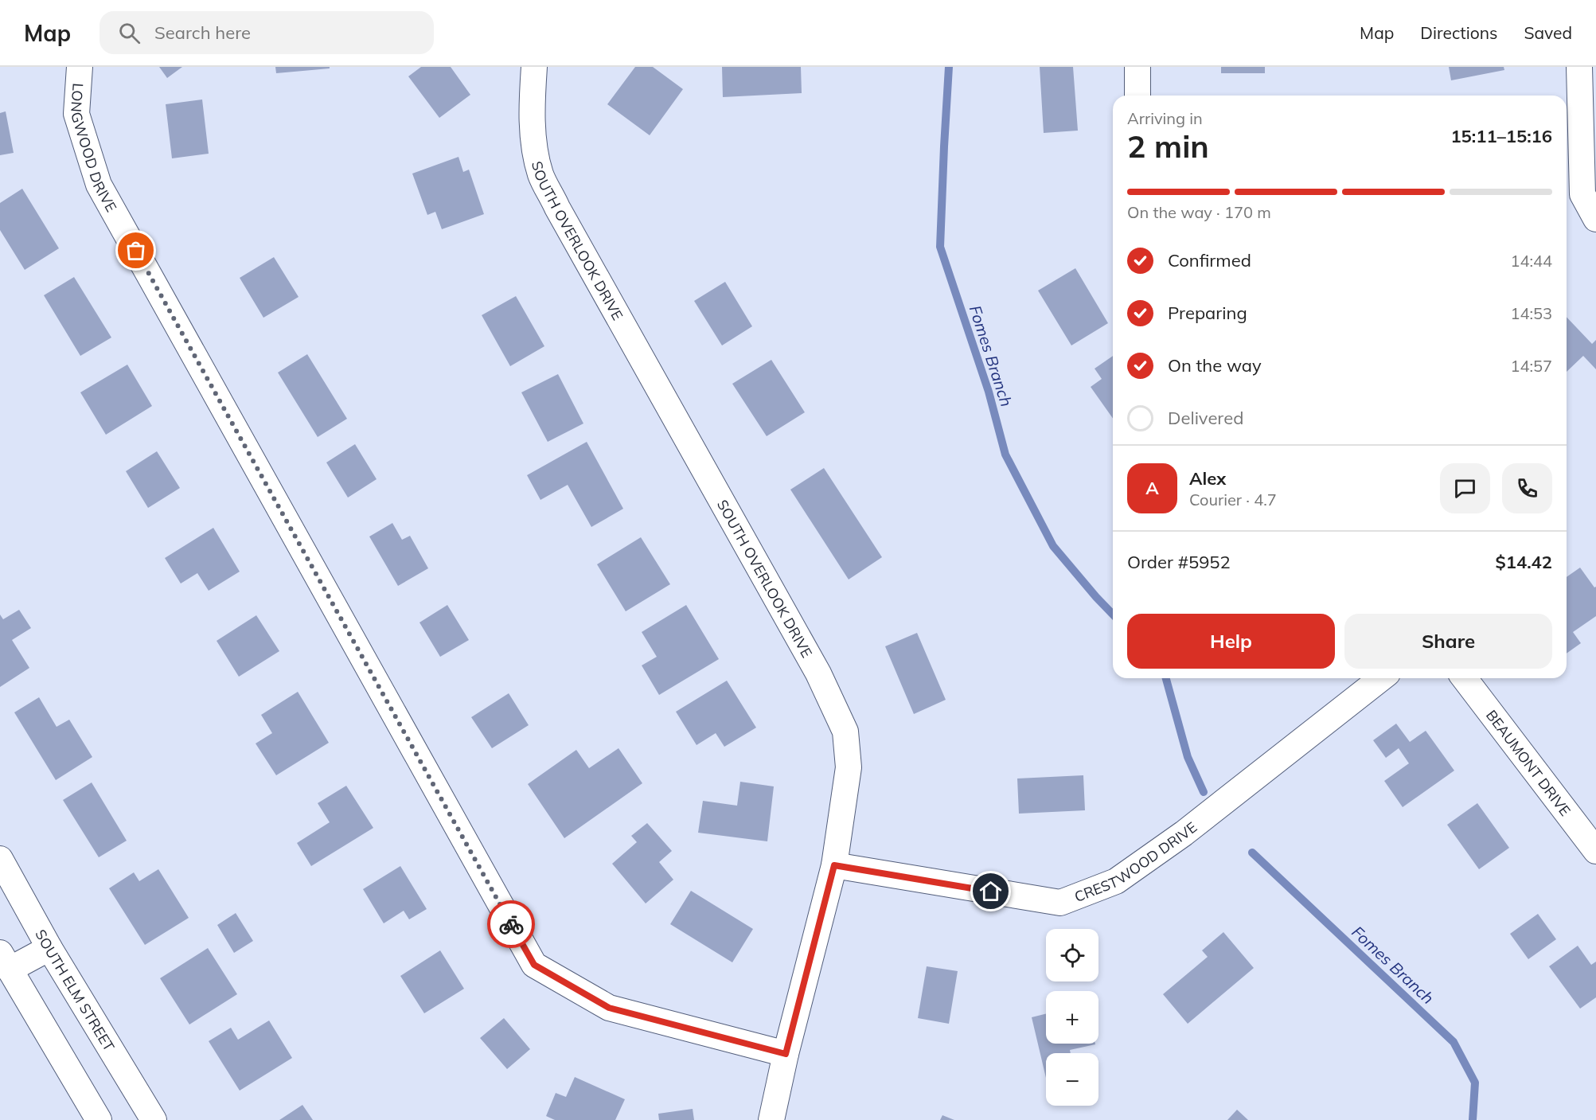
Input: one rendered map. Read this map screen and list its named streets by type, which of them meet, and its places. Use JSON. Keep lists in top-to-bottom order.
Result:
{
  "streets": {
    "street": [
      "LONGWOOD DRIVE",
      "SOUTH OVERLOOK DRIVE",
      "BEAUMONT DRIVE",
      "CRESTWOOD DRIVE",
      "SOUTH ELM STREET"
    ]
  },
  "crossings": [
    ["LONGWOOD DRIVE", "SOUTH OVERLOOK DRIVE"],
    ["SOUTH OVERLOOK DRIVE", "CRESTWOOD DRIVE"]
  ],
  "water": ["Fomes Branch"],
  "page": {
    "header": "Map",
    "search": "Search here",
    "nav": ["Map", "Directions", "Saved"],
    "heading": ["2 min", "Arriving in", "15:11–15:16"],
    "panel": [
      "Alex",
      "Courier · 4.7",
      "Order #5952",
      "$14.42"
    ],
    "bar": "On the way · 170 m",
    "list": [
      ["Confirmed", "14:44"],
      ["Preparing", "14:53"],
      ["On the way", "14:57"],
      "Delivered"
    ],
    "round": "A",
    "buttons": ["Help", "Share"],
    "map_buttons": ["+", "−"]
  }
}
